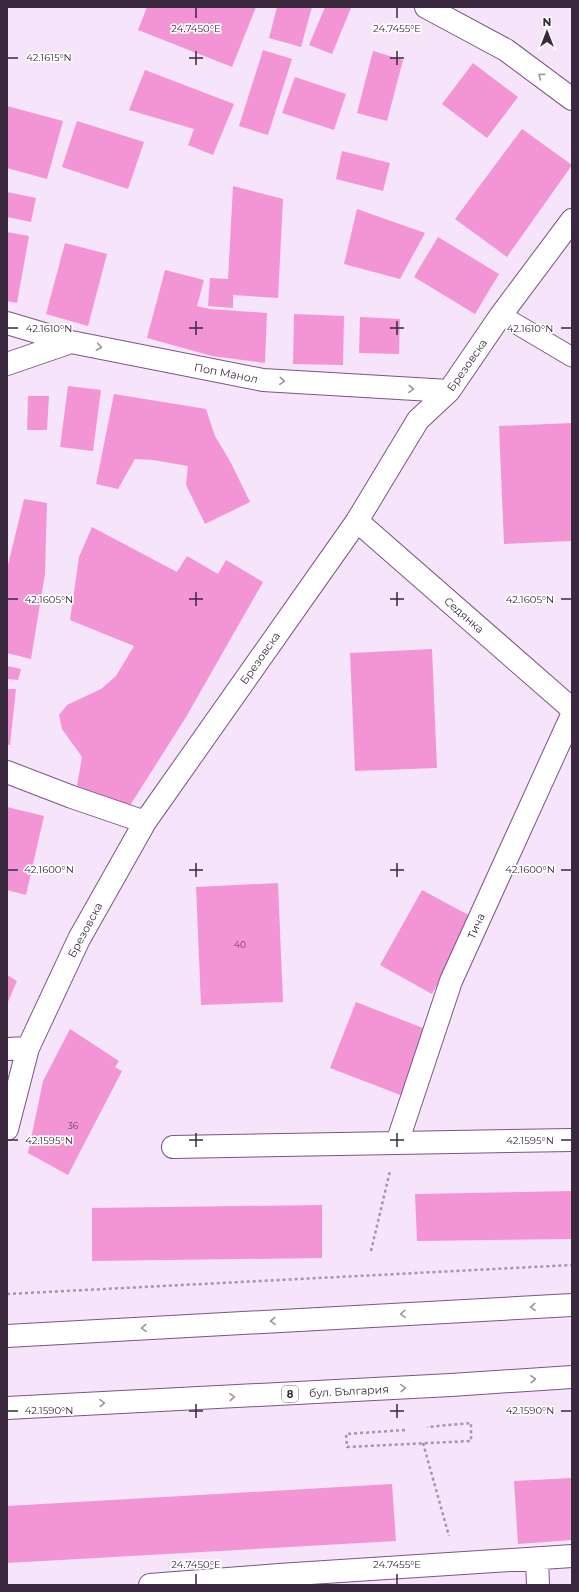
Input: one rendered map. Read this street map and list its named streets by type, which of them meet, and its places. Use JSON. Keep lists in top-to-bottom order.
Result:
{
  "streets": {
    "street": [
      "Брезовска",
      "Поп Манол",
      "Седянка",
      "Тича",
      "бул. България",
      "8"
    ]
  },
  "crossings": [
    ["Брезовска", "Поп Манол"],
    ["Брезовска", "Седянка"]
  ],
  "one_way": ["Поп Манол"],
  "house_numbers": ["40", "36"],
  "north": "top",
  "coordinates": [
    "24.7450°E",
    "24.7455°E",
    "42.1615°N",
    "42.1610°N",
    "42.1605°N",
    "42.1600°N",
    "42.1595°N",
    "42.1590°N"
  ]
}
